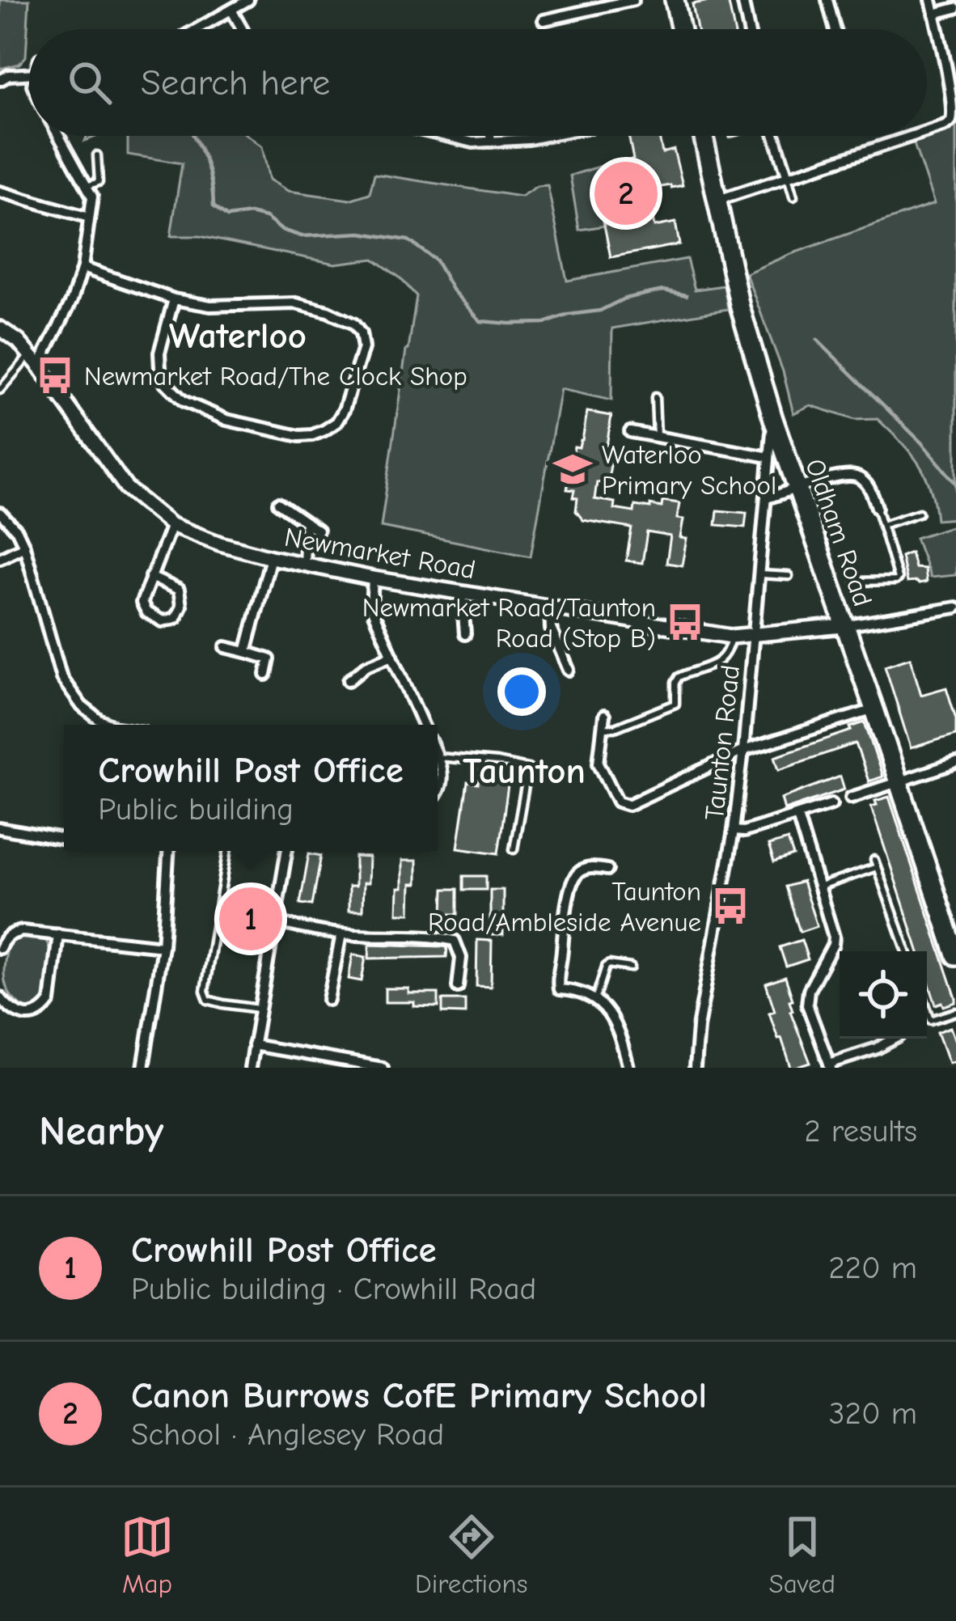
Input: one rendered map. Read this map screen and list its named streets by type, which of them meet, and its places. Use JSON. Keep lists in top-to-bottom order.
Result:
{
  "streets": {
    "highway": ["Oldham Road"],
    "street": ["Newmarket Road", "Taunton Road"]
  },
  "crossings": [
    ["Oldham Road", "Newmarket Road"],
    ["Oldham Road", "Taunton Road"],
    ["Newmarket Road", "Taunton Road"]
  ],
  "districts": ["Waterloo", "Taunton"],
  "places": {
    "bus stop": ["Newmarket Road/The Clock Shop", "Newmarket Road/Taunton Road (Stop B)", "Taunton Road/Ambleside Avenue"],
    "school or university": ["Waterloo Primary School"]
  },
  "page": {
    "search": "Search here",
    "pins": ["2", "1"],
    "popup": ["Crowhill Post Office", "Public building"],
    "heading": ["Nearby", "2 results"],
    "list": [
      {
        "mark": "1",
        "name": "Crowhill Post Office",
        "note": "Public building · Crowhill Road",
        "value": "220 m"
      },
      {
        "mark": "2",
        "name": "Canon Burrows CofE Primary School",
        "note": "School · Anglesey Road",
        "value": "320 m"
      }
    ],
    "nav": ["Map", "Directions", "Saved"]
  }
}
